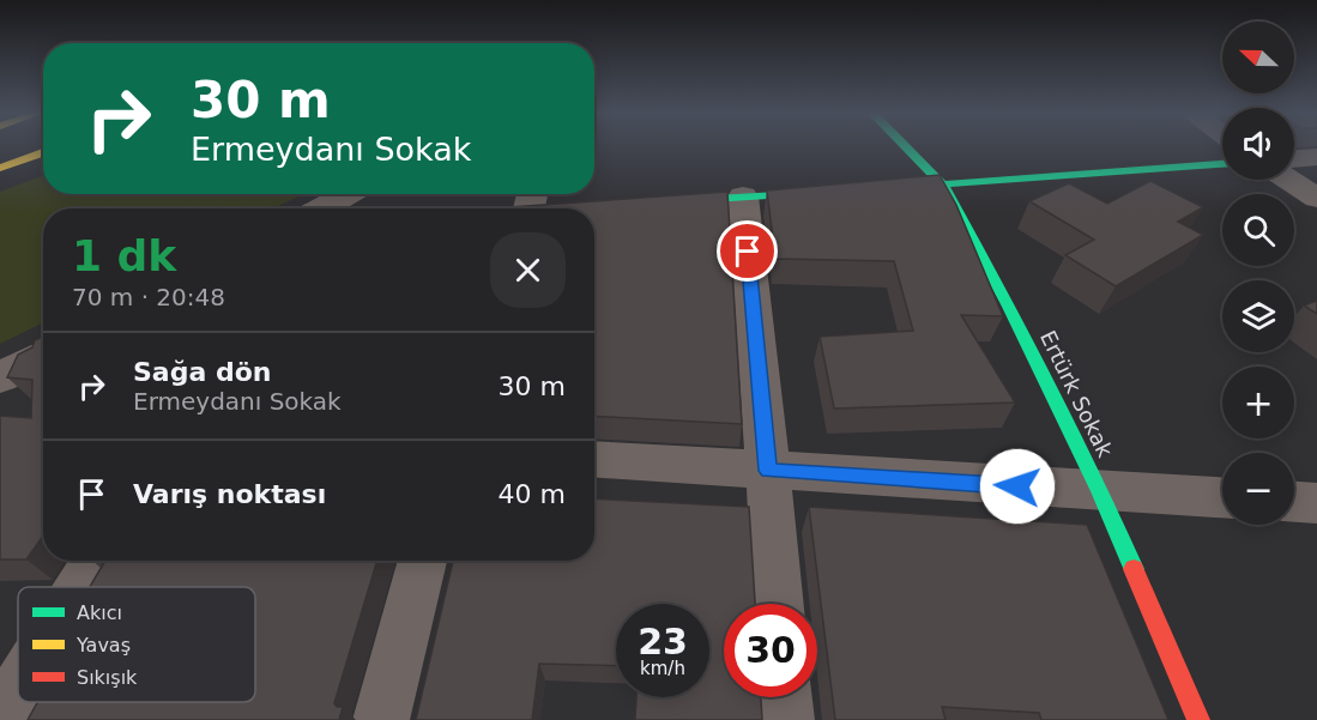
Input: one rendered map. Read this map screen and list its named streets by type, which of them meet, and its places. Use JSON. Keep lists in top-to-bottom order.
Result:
{
  "streets": {
    "main road": ["Ertürk Sokak"]
  },
  "legend": ["Akıcı", "Yavaş", "Sıkışık"],
  "north": "left",
  "page": {
    "map_buttons": ["+", "−"],
    "turn": ["30 m", "Ermeydanı Sokak"],
    "heading": ["1 dk", "70 m · 20:48"],
    "list": [
      {
        "name": "Sağa dön",
        "note": "Ermeydanı Sokak",
        "value": "30 m"
      },
      {
        "name": "Varış noktası",
        "value": "40 m"
      }
    ],
    "speed": "23 km/h",
    "limit": "30"
  }
}
